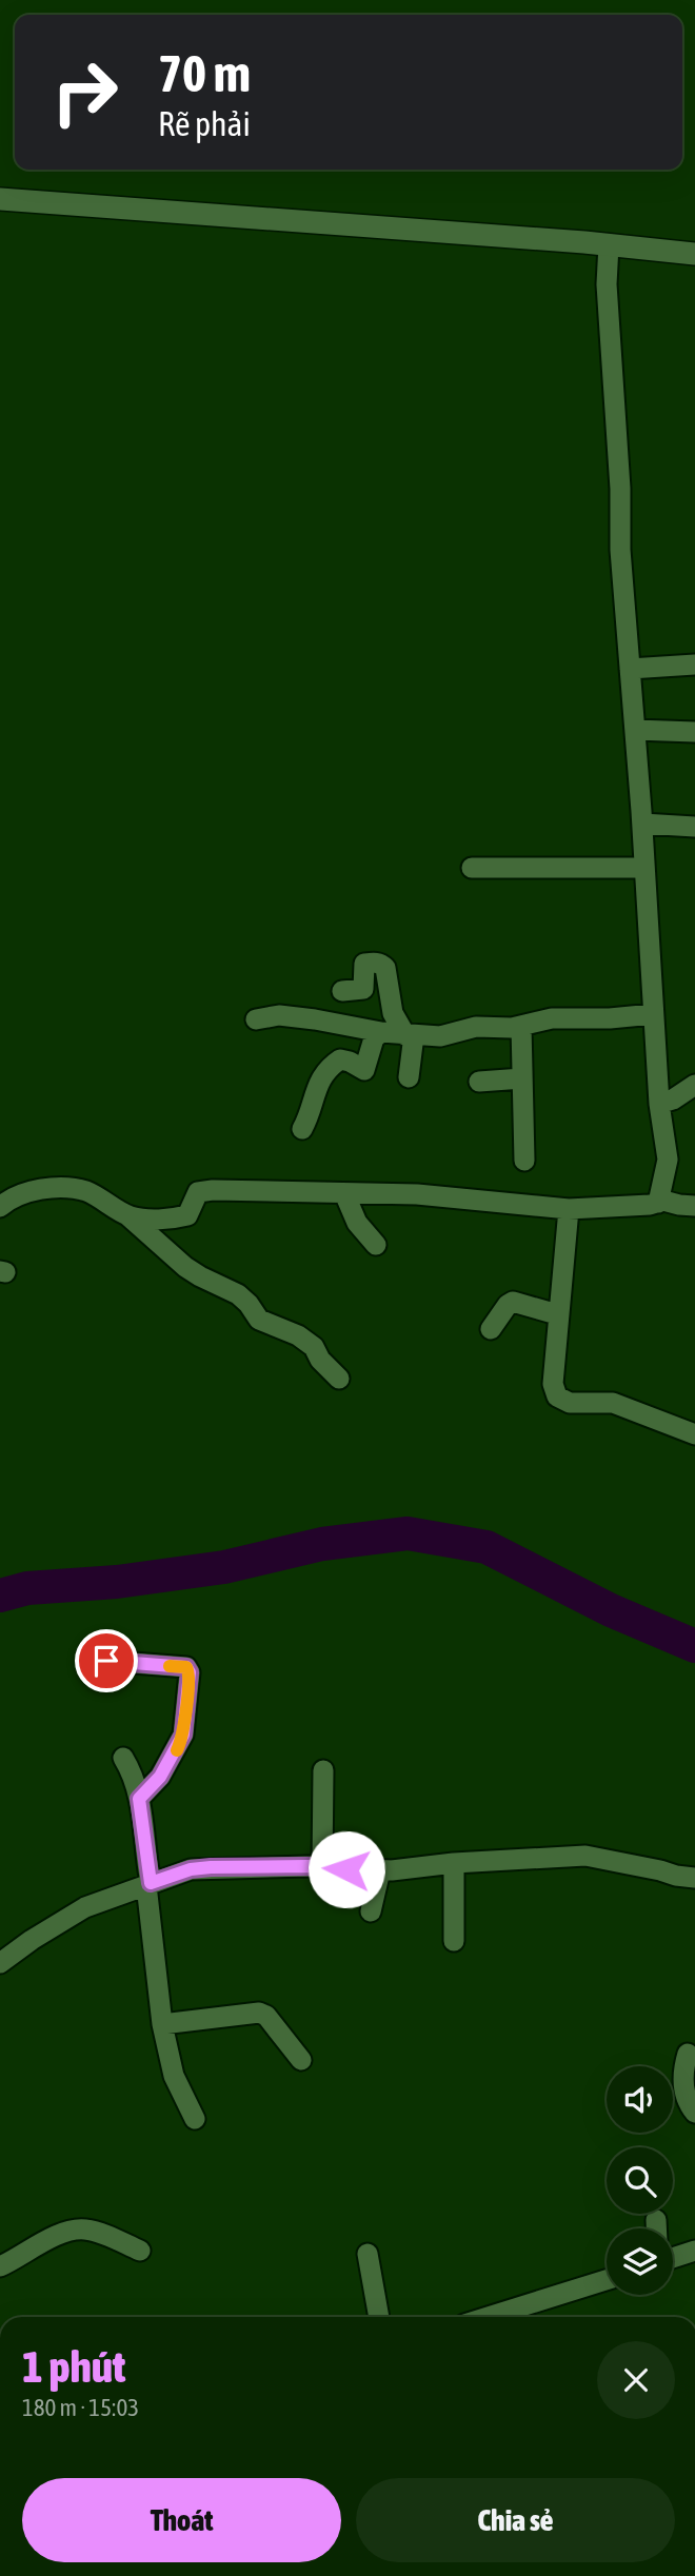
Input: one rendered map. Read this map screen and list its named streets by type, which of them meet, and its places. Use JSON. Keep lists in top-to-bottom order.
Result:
{
  "page": {
    "turn": ["70 m", "Rẽ phải"],
    "heading": ["1 phút", "180 m · 15:03"],
    "buttons": ["Thoát", "Chia sẻ"]
  }
}
